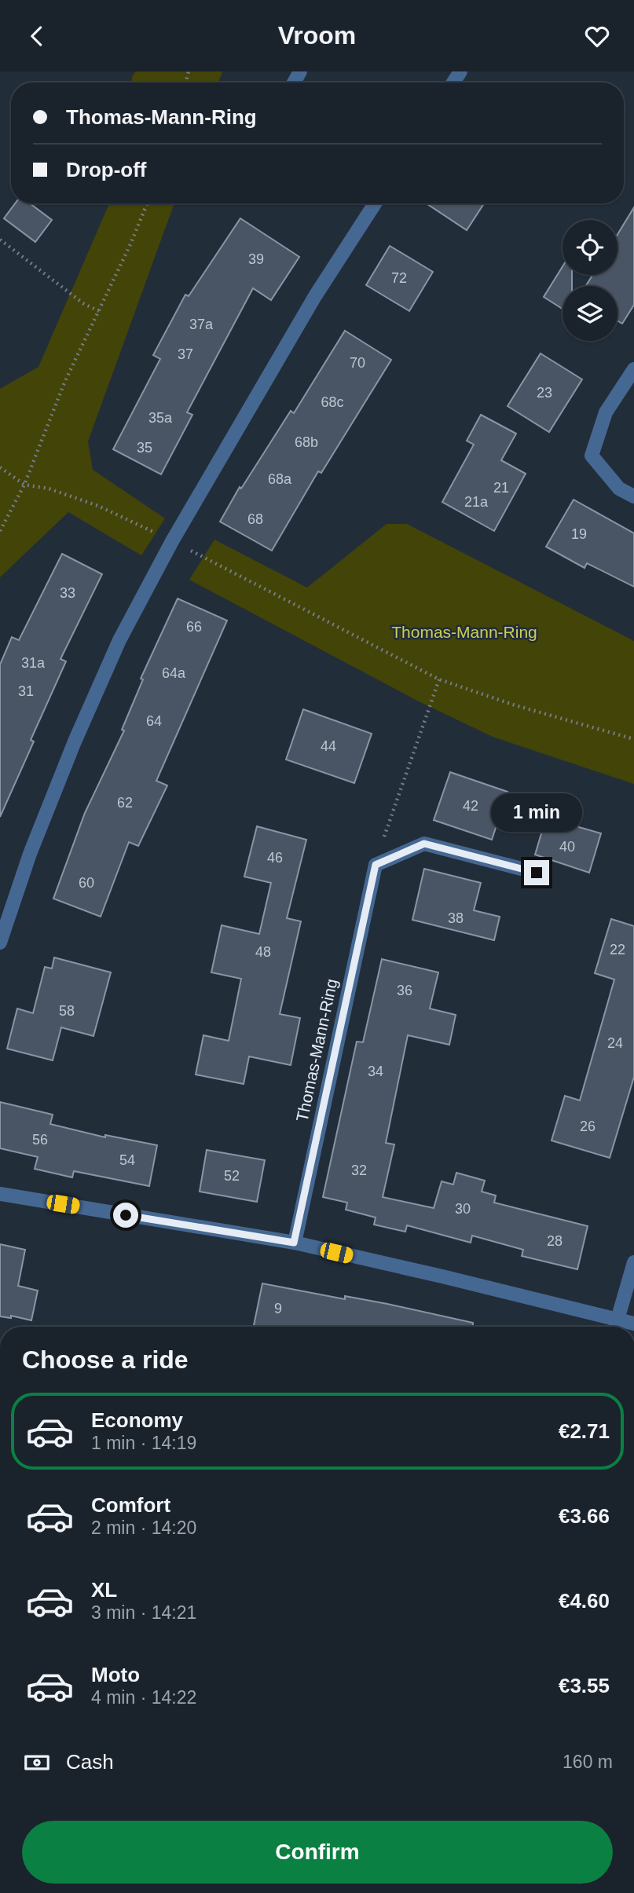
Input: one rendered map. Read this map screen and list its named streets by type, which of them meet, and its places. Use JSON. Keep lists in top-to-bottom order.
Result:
{
  "streets": {
    "street": ["Thomas-Mann-Ring"]
  },
  "parks": ["Thomas-Mann-Ring"],
  "house_numbers": [
    "39",
    "72",
    "37a",
    "37",
    "70",
    "23",
    "68c",
    "35a",
    "68b",
    "35",
    "68a",
    "21",
    "21a",
    "68",
    "19",
    "33",
    "66",
    "31a",
    "64a",
    "31",
    "64",
    "44",
    "62",
    "42",
    "40",
    "46",
    "60",
    "38",
    "22",
    "48",
    "36",
    "58",
    "24",
    "34",
    "26",
    "56",
    "54",
    "32",
    "52",
    "30",
    "28",
    "9"
  ],
  "page": {
    "header": "Vroom",
    "banner": ["Thomas-Mann-Ring", "Drop-off"],
    "bubble": "1 min",
    "heading": "Choose a ride",
    "list": [
      {
        "name": "Economy",
        "note": "1 min · 14:19",
        "value": "€2.71"
      },
      {
        "name": "Comfort",
        "note": "2 min · 14:20",
        "value": "€3.66"
      },
      {
        "name": "XL",
        "note": "3 min · 14:21",
        "value": "€4.60"
      },
      {
        "name": "Moto",
        "note": "4 min · 14:22",
        "value": "€3.55"
      }
    ],
    "pay": ["Cash", "160 m"],
    "buttons": "Confirm"
  }
}
